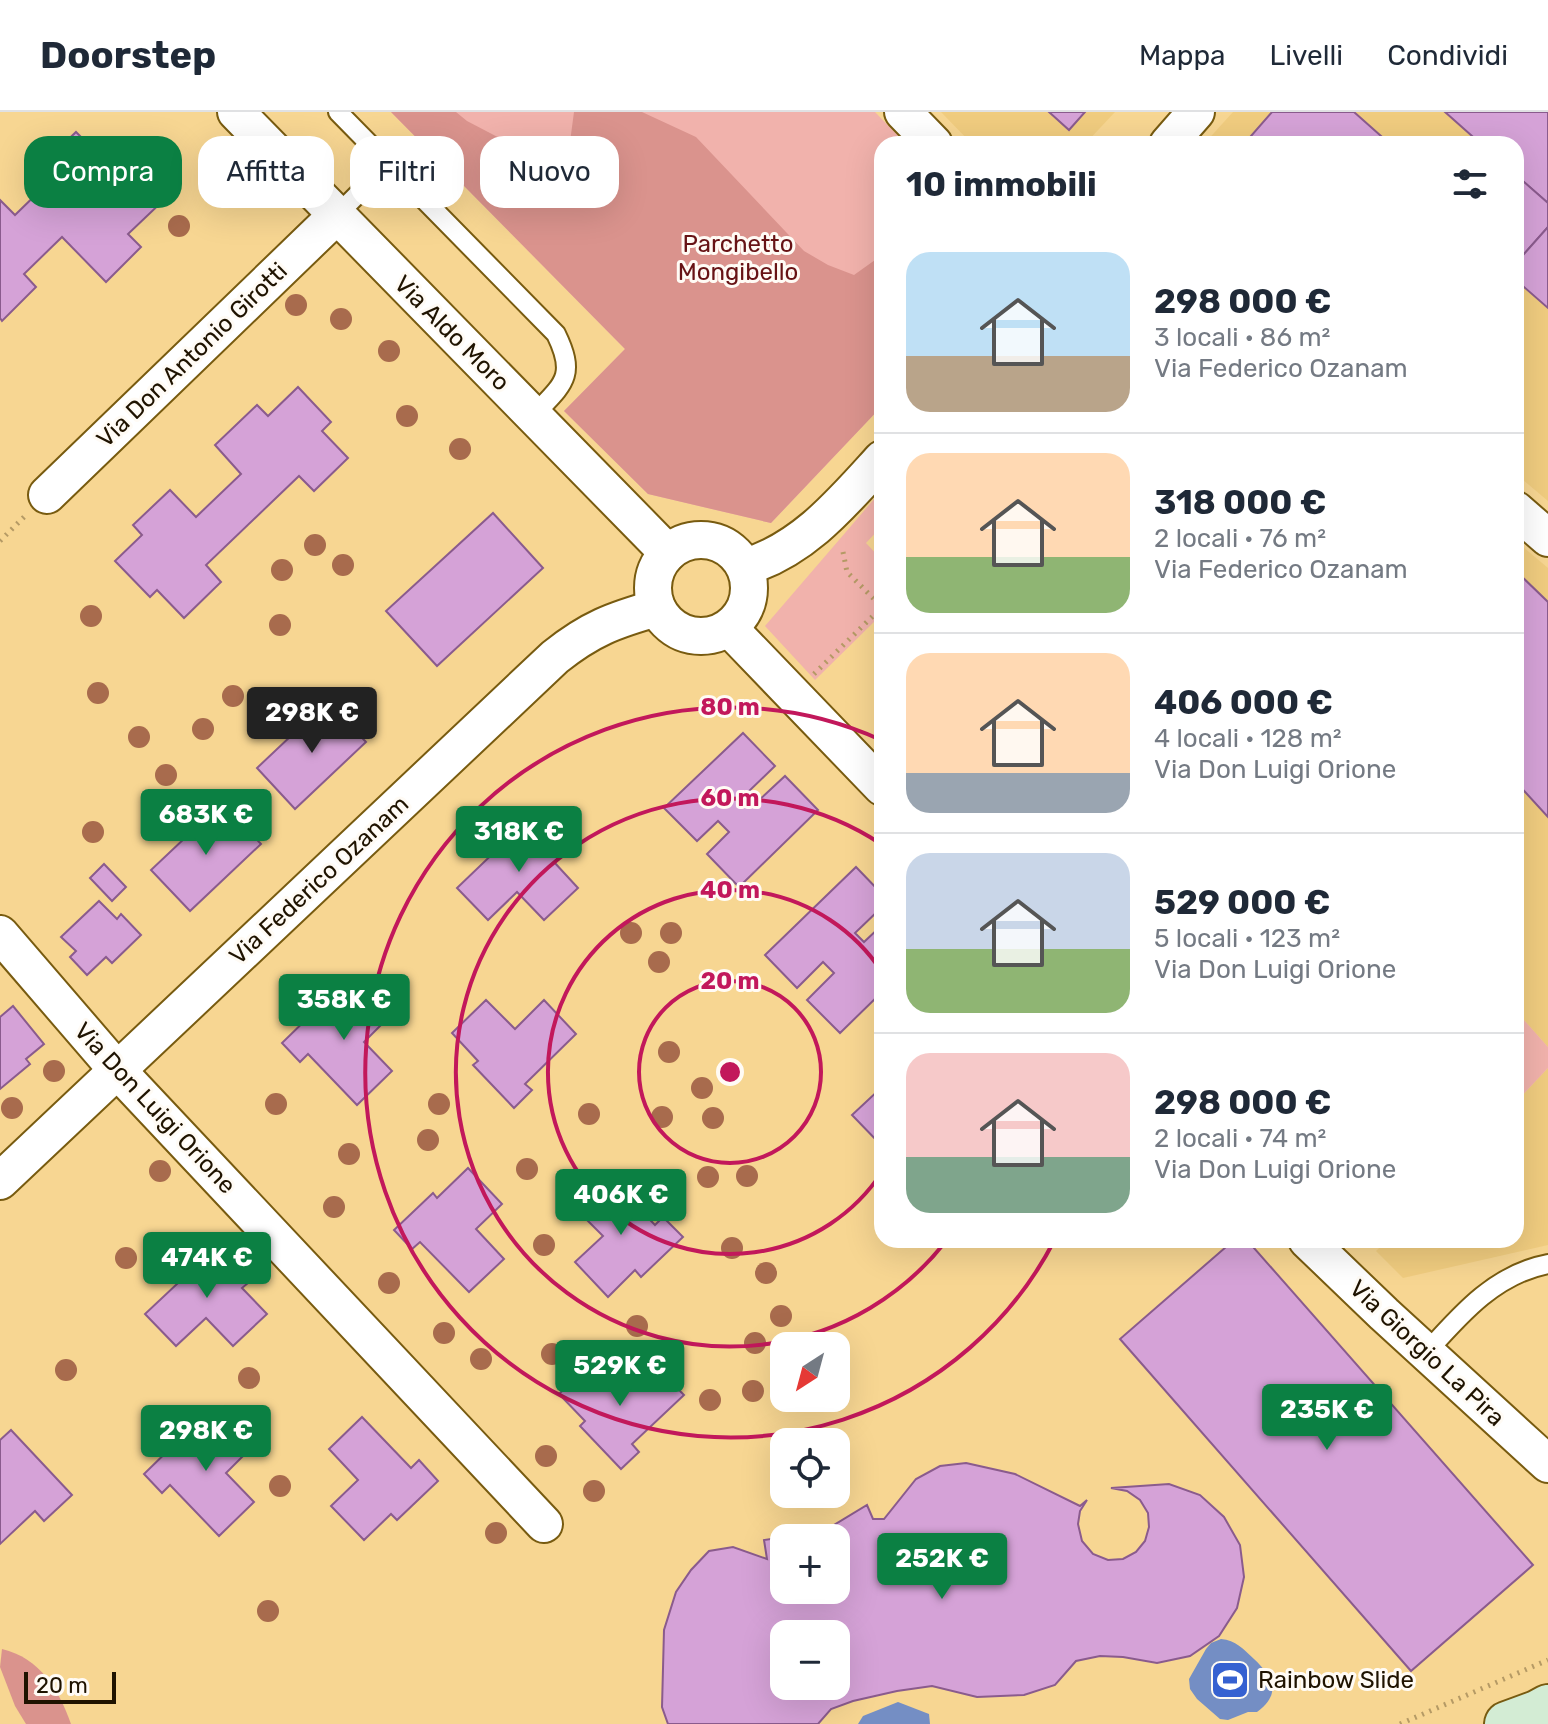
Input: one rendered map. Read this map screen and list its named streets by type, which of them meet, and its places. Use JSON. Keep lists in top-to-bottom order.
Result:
{
  "streets": {
    "street": [
      "Via Aldo Moro",
      "Via Don Antonio Girotti",
      "Via Federico Ozanam",
      "Via Don Luigi Orione",
      "Via Giorgio La Pira"
    ]
  },
  "crossings": [
    ["Via Aldo Moro", "Via Don Antonio Girotti"],
    ["Via Aldo Moro", "Via Federico Ozanam"],
    ["Via Federico Ozanam", "Via Don Luigi Orione"]
  ],
  "parks": ["Parchetto Mongibello"],
  "places": {
    "sports": ["Rainbow Slide"]
  },
  "scale_bar": "20 m",
  "north": "bottom left",
  "page": {
    "header": "Doorstep",
    "nav": ["Mappa", "Livelli", "Condividi"],
    "chip": [
      "Compra",
      "Affitta",
      "Filtri",
      "Nuovo"
    ],
    "heading": "10 immobili",
    "list": [
      {
        "name": "298 000 €",
        "note": "3 locali · 86 m² · Via Federico Ozanam"
      },
      {
        "name": "318 000 €",
        "note": "2 locali · 76 m² · Via Federico Ozanam"
      },
      {
        "name": "406 000 €",
        "note": "4 locali · 128 m² · Via Don Luigi Orione"
      },
      {
        "name": "529 000 €",
        "note": "5 locali · 123 m² · Via Don Luigi Orione"
      },
      {
        "name": "298 000 €",
        "note": "2 locali · 74 m² · Via Don Luigi Orione"
      }
    ],
    "price": [
      "298K €",
      "683K €",
      "318K €",
      "358K €",
      "406K €",
      "474K €",
      "529K €",
      "235K €",
      "298K €",
      "252K €"
    ],
    "map_buttons": ["+", "−"],
    "scale": "20 m"
  },
  "rings": [
    "80 m",
    "60 m",
    "40 m",
    "20 m"
  ]
}
